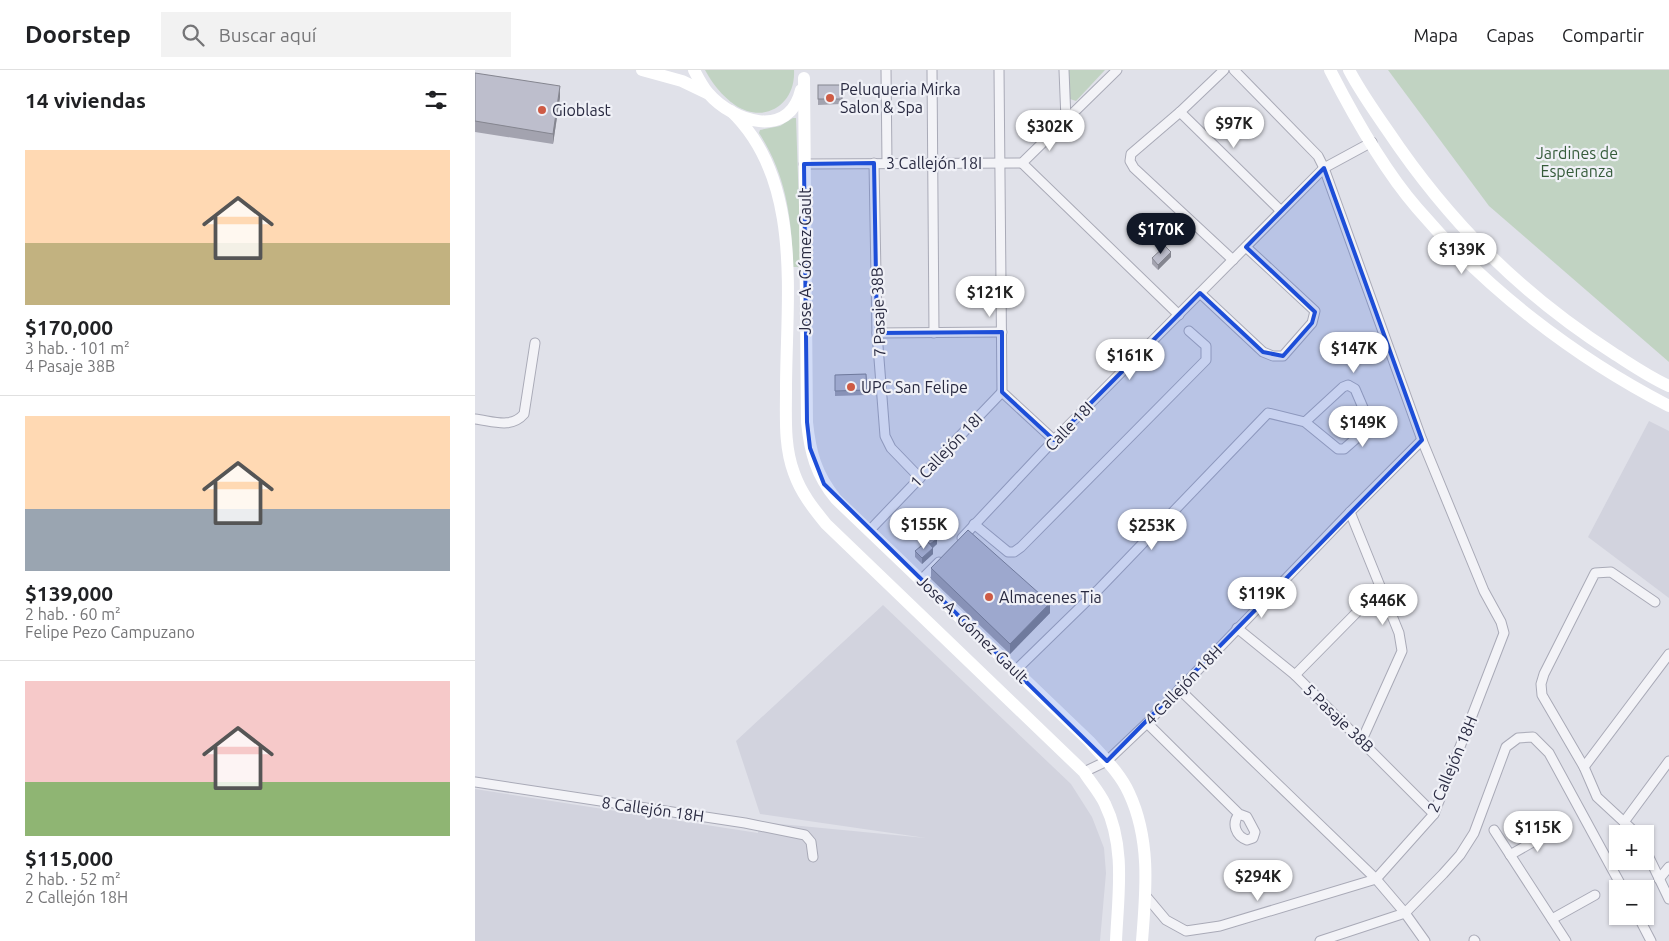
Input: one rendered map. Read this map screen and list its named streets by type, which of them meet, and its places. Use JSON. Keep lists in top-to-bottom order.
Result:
{
  "streets": {
    "main road": ["Jose A. Gómez Gault"],
    "street": [
      "3 Callejón 18I",
      "7 Pasaje 38B",
      "Calle 18I",
      "1 Callejón 18I",
      "4 Callejón 18H",
      "5 Pasaje 38B",
      "2 Callejón 18H",
      "8 Callejón 18H"
    ]
  },
  "crossings": [
    ["3 Callejón 18I", "Jose A. Gómez Gault"],
    ["3 Callejón 18I", "7 Pasaje 38B"],
    ["Jose A. Gómez Gault", "Calle 18I"],
    ["Jose A. Gómez Gault", "1 Callejón 18I"],
    ["Jose A. Gómez Gault", "4 Callejón 18H"],
    ["7 Pasaje 38B", "1 Callejón 18I"],
    ["4 Callejón 18H", "5 Pasaje 38B"],
    ["4 Callejón 18H", "2 Callejón 18H"],
    ["5 Pasaje 38B", "2 Callejón 18H"]
  ],
  "parks": ["Jardines de Esperanza"],
  "places": [
    "Peluqueria Mirka Salon & Spa",
    "Gioblast",
    "UPC San Felipe",
    "Almacenes Tia"
  ],
  "page": {
    "header": "Doorstep",
    "search": "Buscar aquí",
    "nav": ["Mapa", "Capas", "Compartir"],
    "heading": "14 viviendas",
    "price": [
      "$97K",
      "$302K",
      "$170K",
      "$139K",
      "$121K",
      "$147K",
      "$161K",
      "$149K",
      "$155K",
      "$253K",
      "$119K",
      "$446K",
      "$115K",
      "$294K"
    ],
    "list": [
      {
        "name": "$170,000",
        "note": "3 hab. · 101 m² · 4 Pasaje 38B"
      },
      {
        "name": "$139,000",
        "note": "2 hab. · 60 m² · Felipe Pezo Campuzano"
      },
      {
        "name": "$115,000",
        "note": "2 hab. · 52 m² · 2 Callejón 18H"
      }
    ],
    "map_buttons": ["+", "−"]
  }
}
